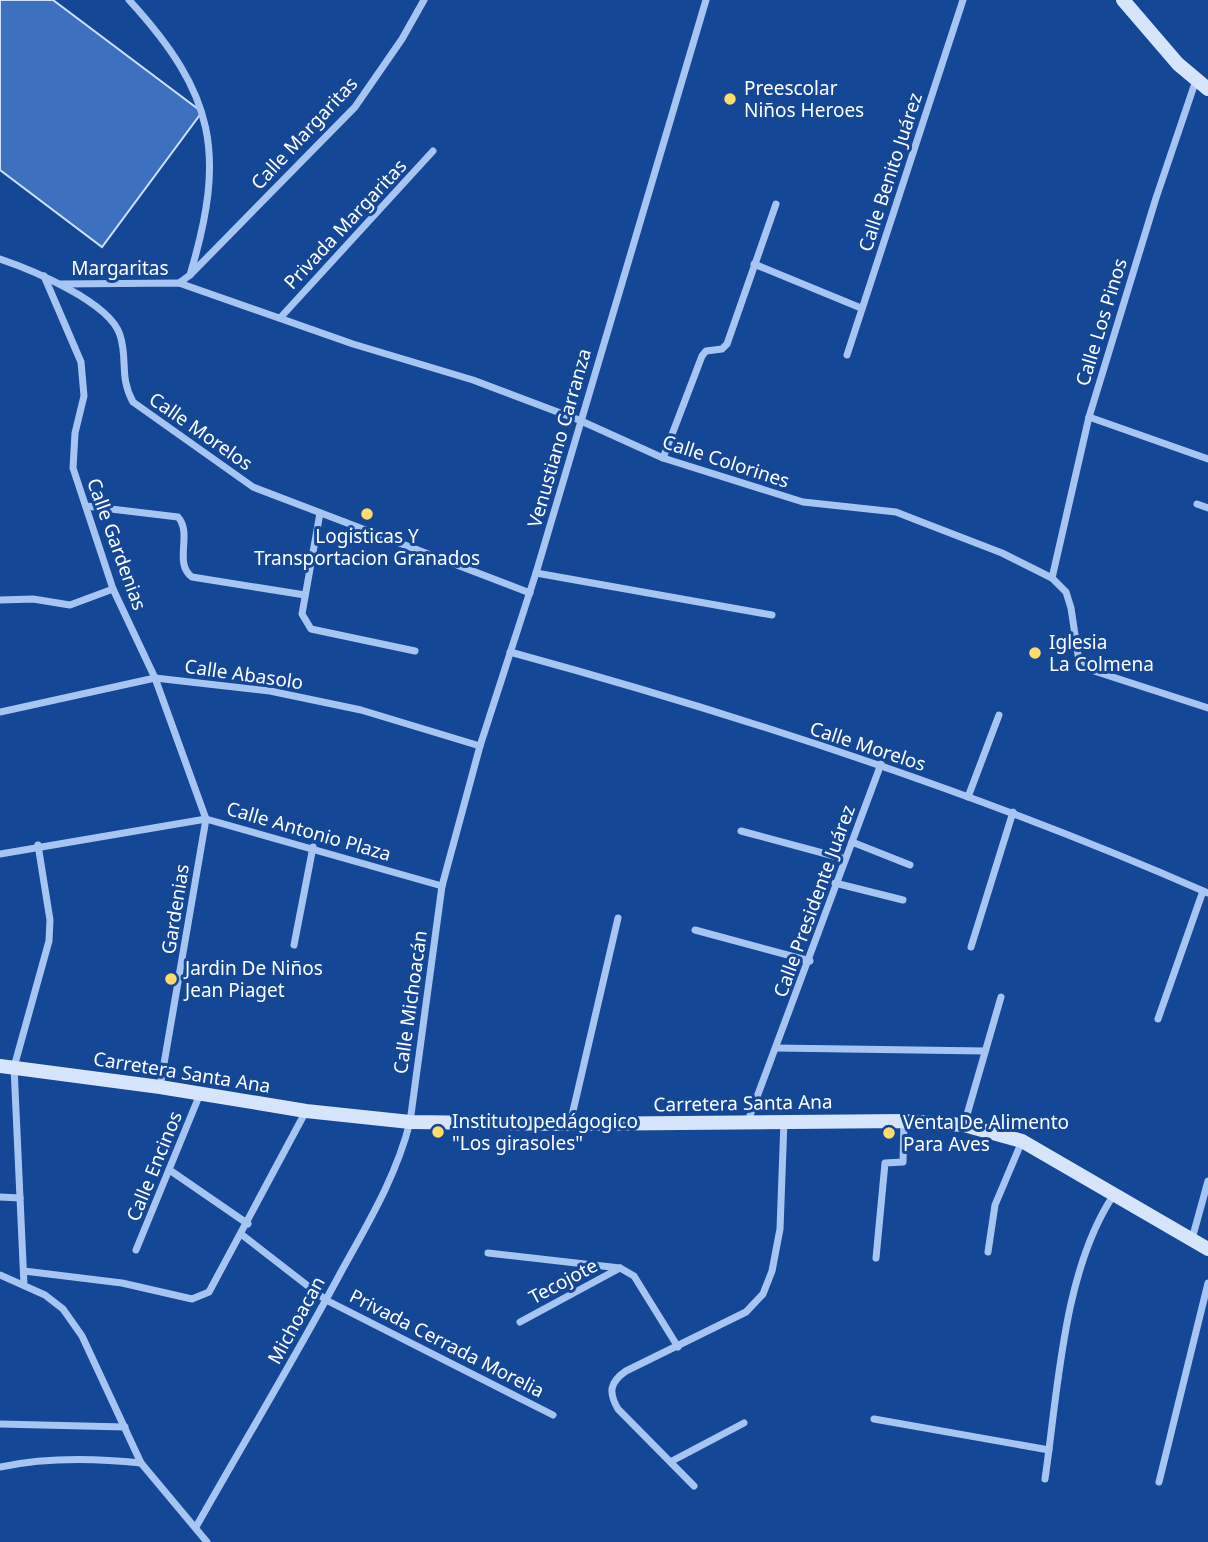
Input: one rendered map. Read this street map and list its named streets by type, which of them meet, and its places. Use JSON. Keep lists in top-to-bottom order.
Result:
{
  "streets": {
    "main road": ["Carretera Santa Ana"],
    "street": [
      "Calle Margaritas",
      "Calle Benito Juárez",
      "Privada Margaritas",
      "Margaritas",
      "Calle Los Pinos",
      "Calle Morelos",
      "Venustiano Carranza",
      "Calle Colorines",
      "Calle Gardenias",
      "Calle Abasolo",
      "Calle Antonio Plaza",
      "Calle Presidente Juárez",
      "Gardenias",
      "Calle Michoacán",
      "Calle Encinos",
      "Tecojote",
      "Michoacan",
      "Privada Cerrada Morelia"
    ]
  },
  "crossings": [
    ["Calle Margaritas", "Margaritas"],
    ["Calle Margaritas", "Calle Colorines"],
    ["Privada Margaritas", "Calle Colorines"],
    ["Margaritas", "Calle Morelos"],
    ["Margaritas", "Calle Colorines"],
    ["Calle Los Pinos", "Calle Colorines"],
    ["Calle Morelos", "Venustiano Carranza"],
    ["Calle Morelos", "Calle Gardenias"],
    ["Calle Morelos", "Calle Presidente Juárez"],
    ["Venustiano Carranza", "Calle Colorines"],
    ["Venustiano Carranza", "Calle Abasolo"],
    ["Venustiano Carranza", "Calle Antonio Plaza"],
    ["Venustiano Carranza", "Calle Michoacán"],
    ["Calle Gardenias", "Calle Abasolo"],
    ["Calle Gardenias", "Calle Antonio Plaza"],
    ["Calle Gardenias", "Gardenias"],
    ["Calle Antonio Plaza", "Gardenias"],
    ["Calle Antonio Plaza", "Calle Michoacán"],
    ["Calle Presidente Juárez", "Carretera Santa Ana"],
    ["Gardenias", "Carretera Santa Ana"],
    ["Calle Michoacán", "Carretera Santa Ana"],
    ["Calle Michoacán", "Michoacan"],
    ["Carretera Santa Ana", "Calle Encinos"],
    ["Carretera Santa Ana", "Michoacan"],
    ["Michoacan", "Privada Cerrada Morelia"]
  ],
  "places": [
    "Preescolar Niños Heroes",
    "Logisticas Y Transportacion Granados",
    "Iglesia La Colmena",
    "Jardin De Niños Jean Piaget",
    "Instituto pedágogico \"Los girasoles\"",
    "Venta De Alimento Para Aves"
  ]
}
